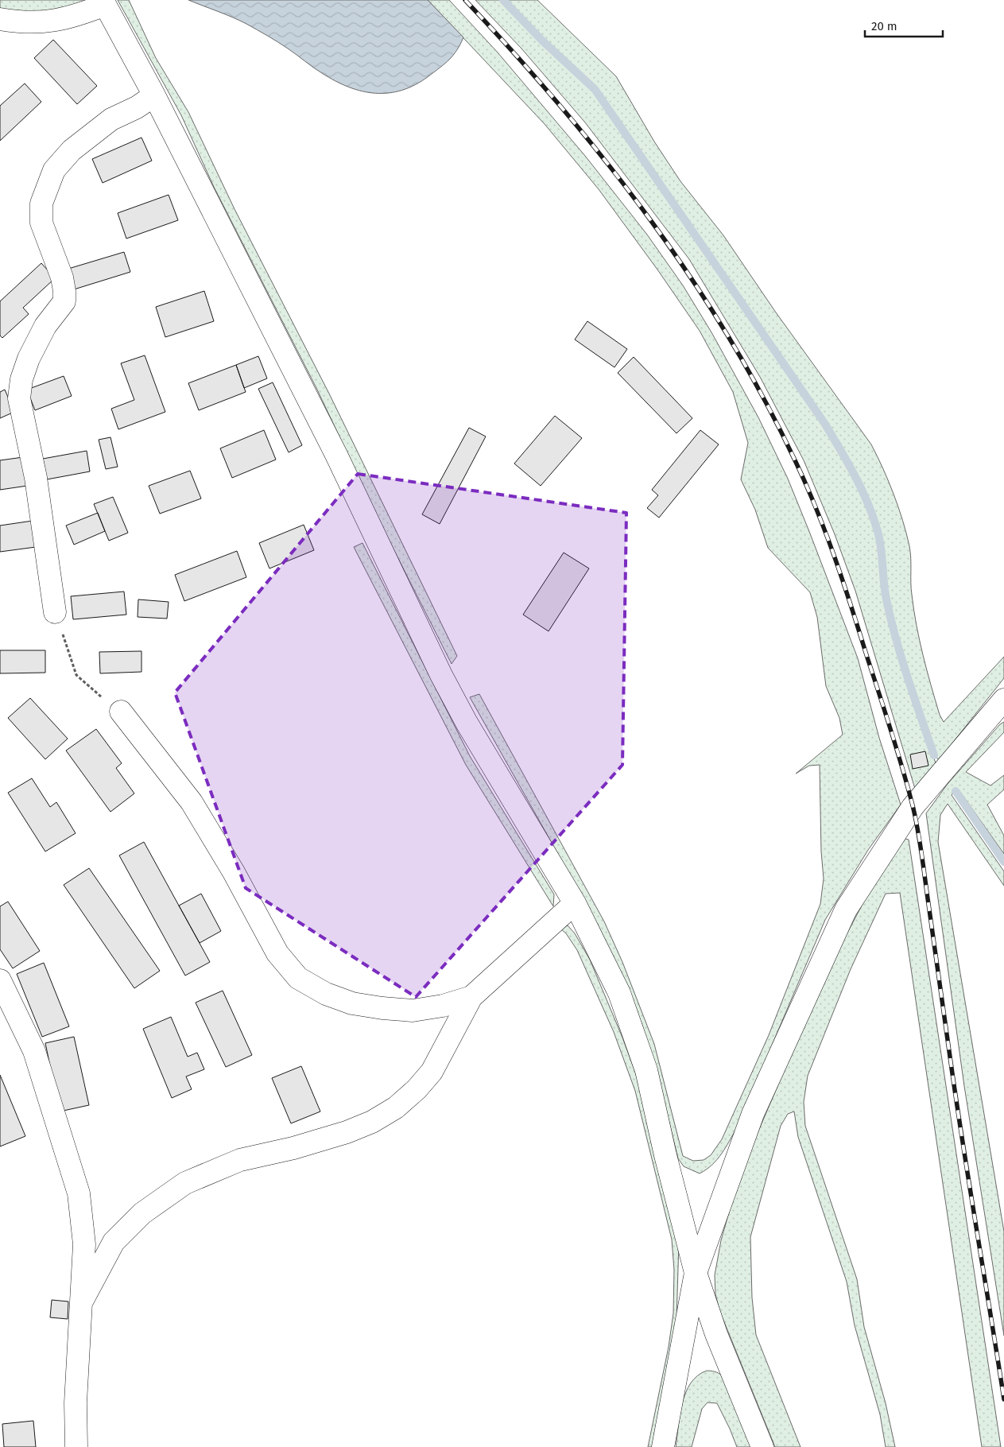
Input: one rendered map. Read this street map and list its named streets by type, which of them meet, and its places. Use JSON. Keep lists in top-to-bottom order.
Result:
{
  "scale_bar": "20 m"
}
